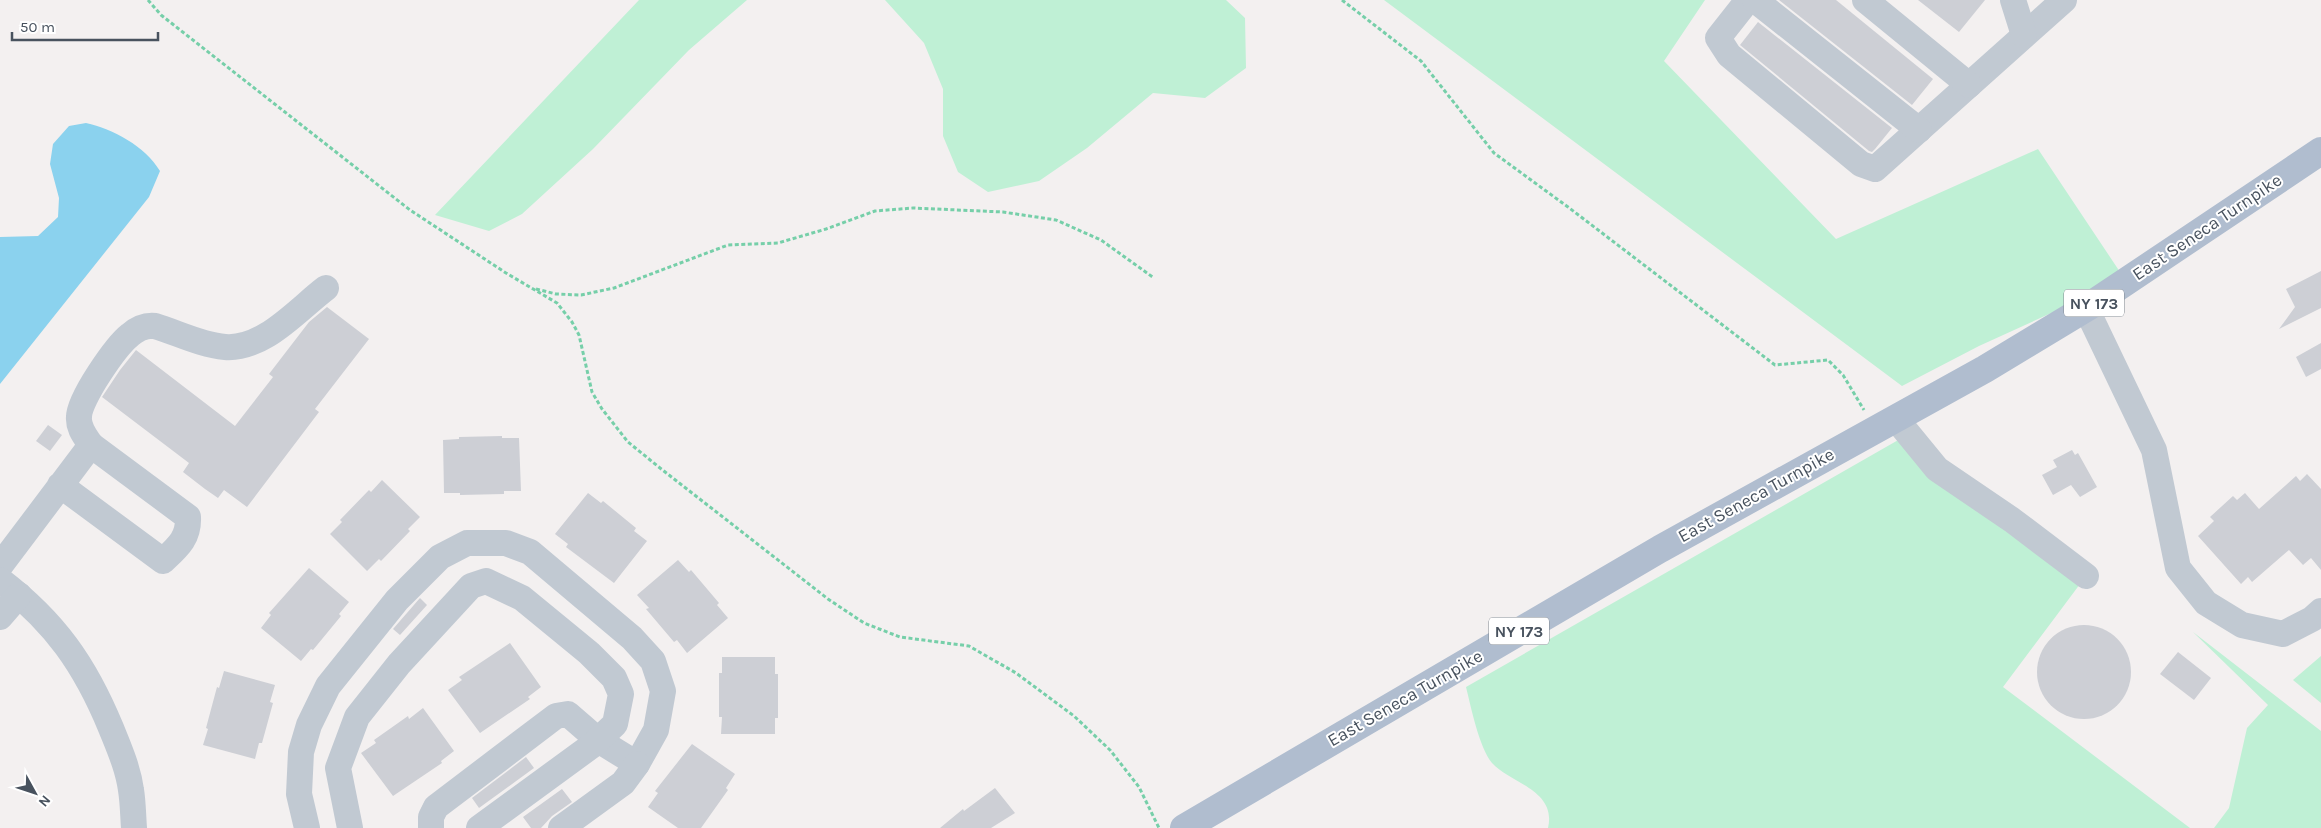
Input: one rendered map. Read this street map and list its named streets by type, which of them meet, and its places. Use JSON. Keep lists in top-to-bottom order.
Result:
{
  "streets": {
    "main road": ["East Seneca Turnpike", "NY 173"]
  },
  "scale_bar": "50 m",
  "north": "bottom right"
}
